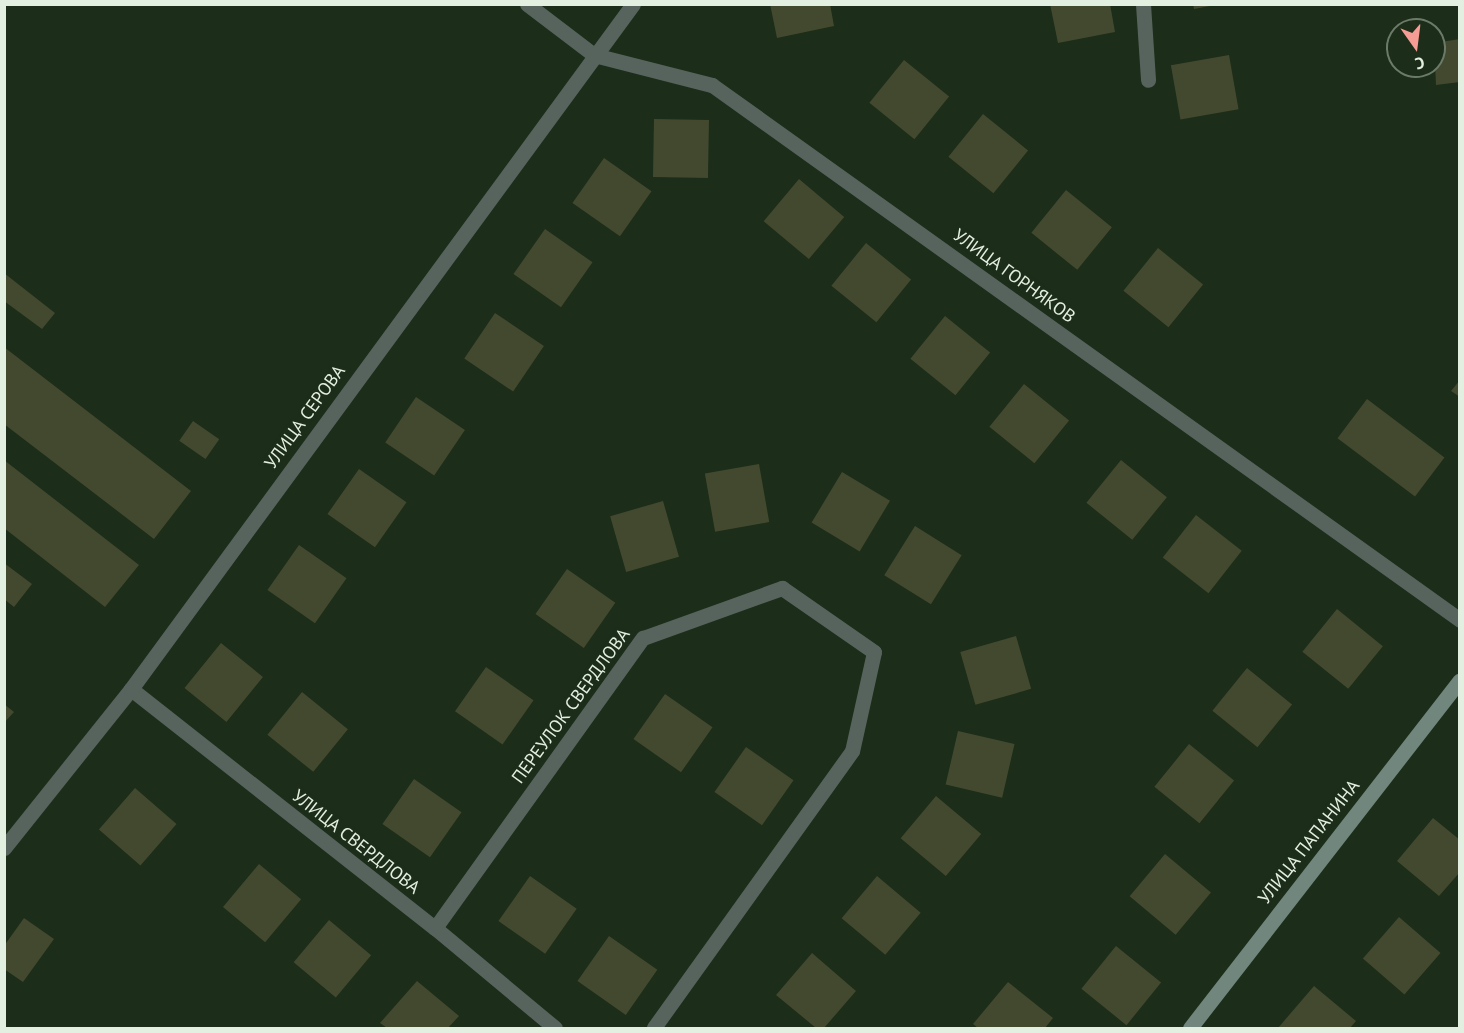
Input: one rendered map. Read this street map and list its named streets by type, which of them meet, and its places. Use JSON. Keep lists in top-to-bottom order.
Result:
{
  "streets": {
    "street": [
      "УЛИЦА ГОРНЯКОВ",
      "УЛИЦА СЕРОВА",
      "ПЕРЕУЛОК СВЕРДЛОВА",
      "УЛИЦА СВЕРДЛОВА",
      "УЛИЦА ПАПАНИНА"
    ]
  },
  "crossings": [
    ["УЛИЦА ГОРНЯКОВ", "УЛИЦА СЕРОВА"],
    ["УЛИЦА СЕРОВА", "УЛИЦА СВЕРДЛОВА"],
    ["ПЕРЕУЛОК СВЕРДЛОВА", "УЛИЦА СВЕРДЛОВА"]
  ],
  "north": "bottom"
}
